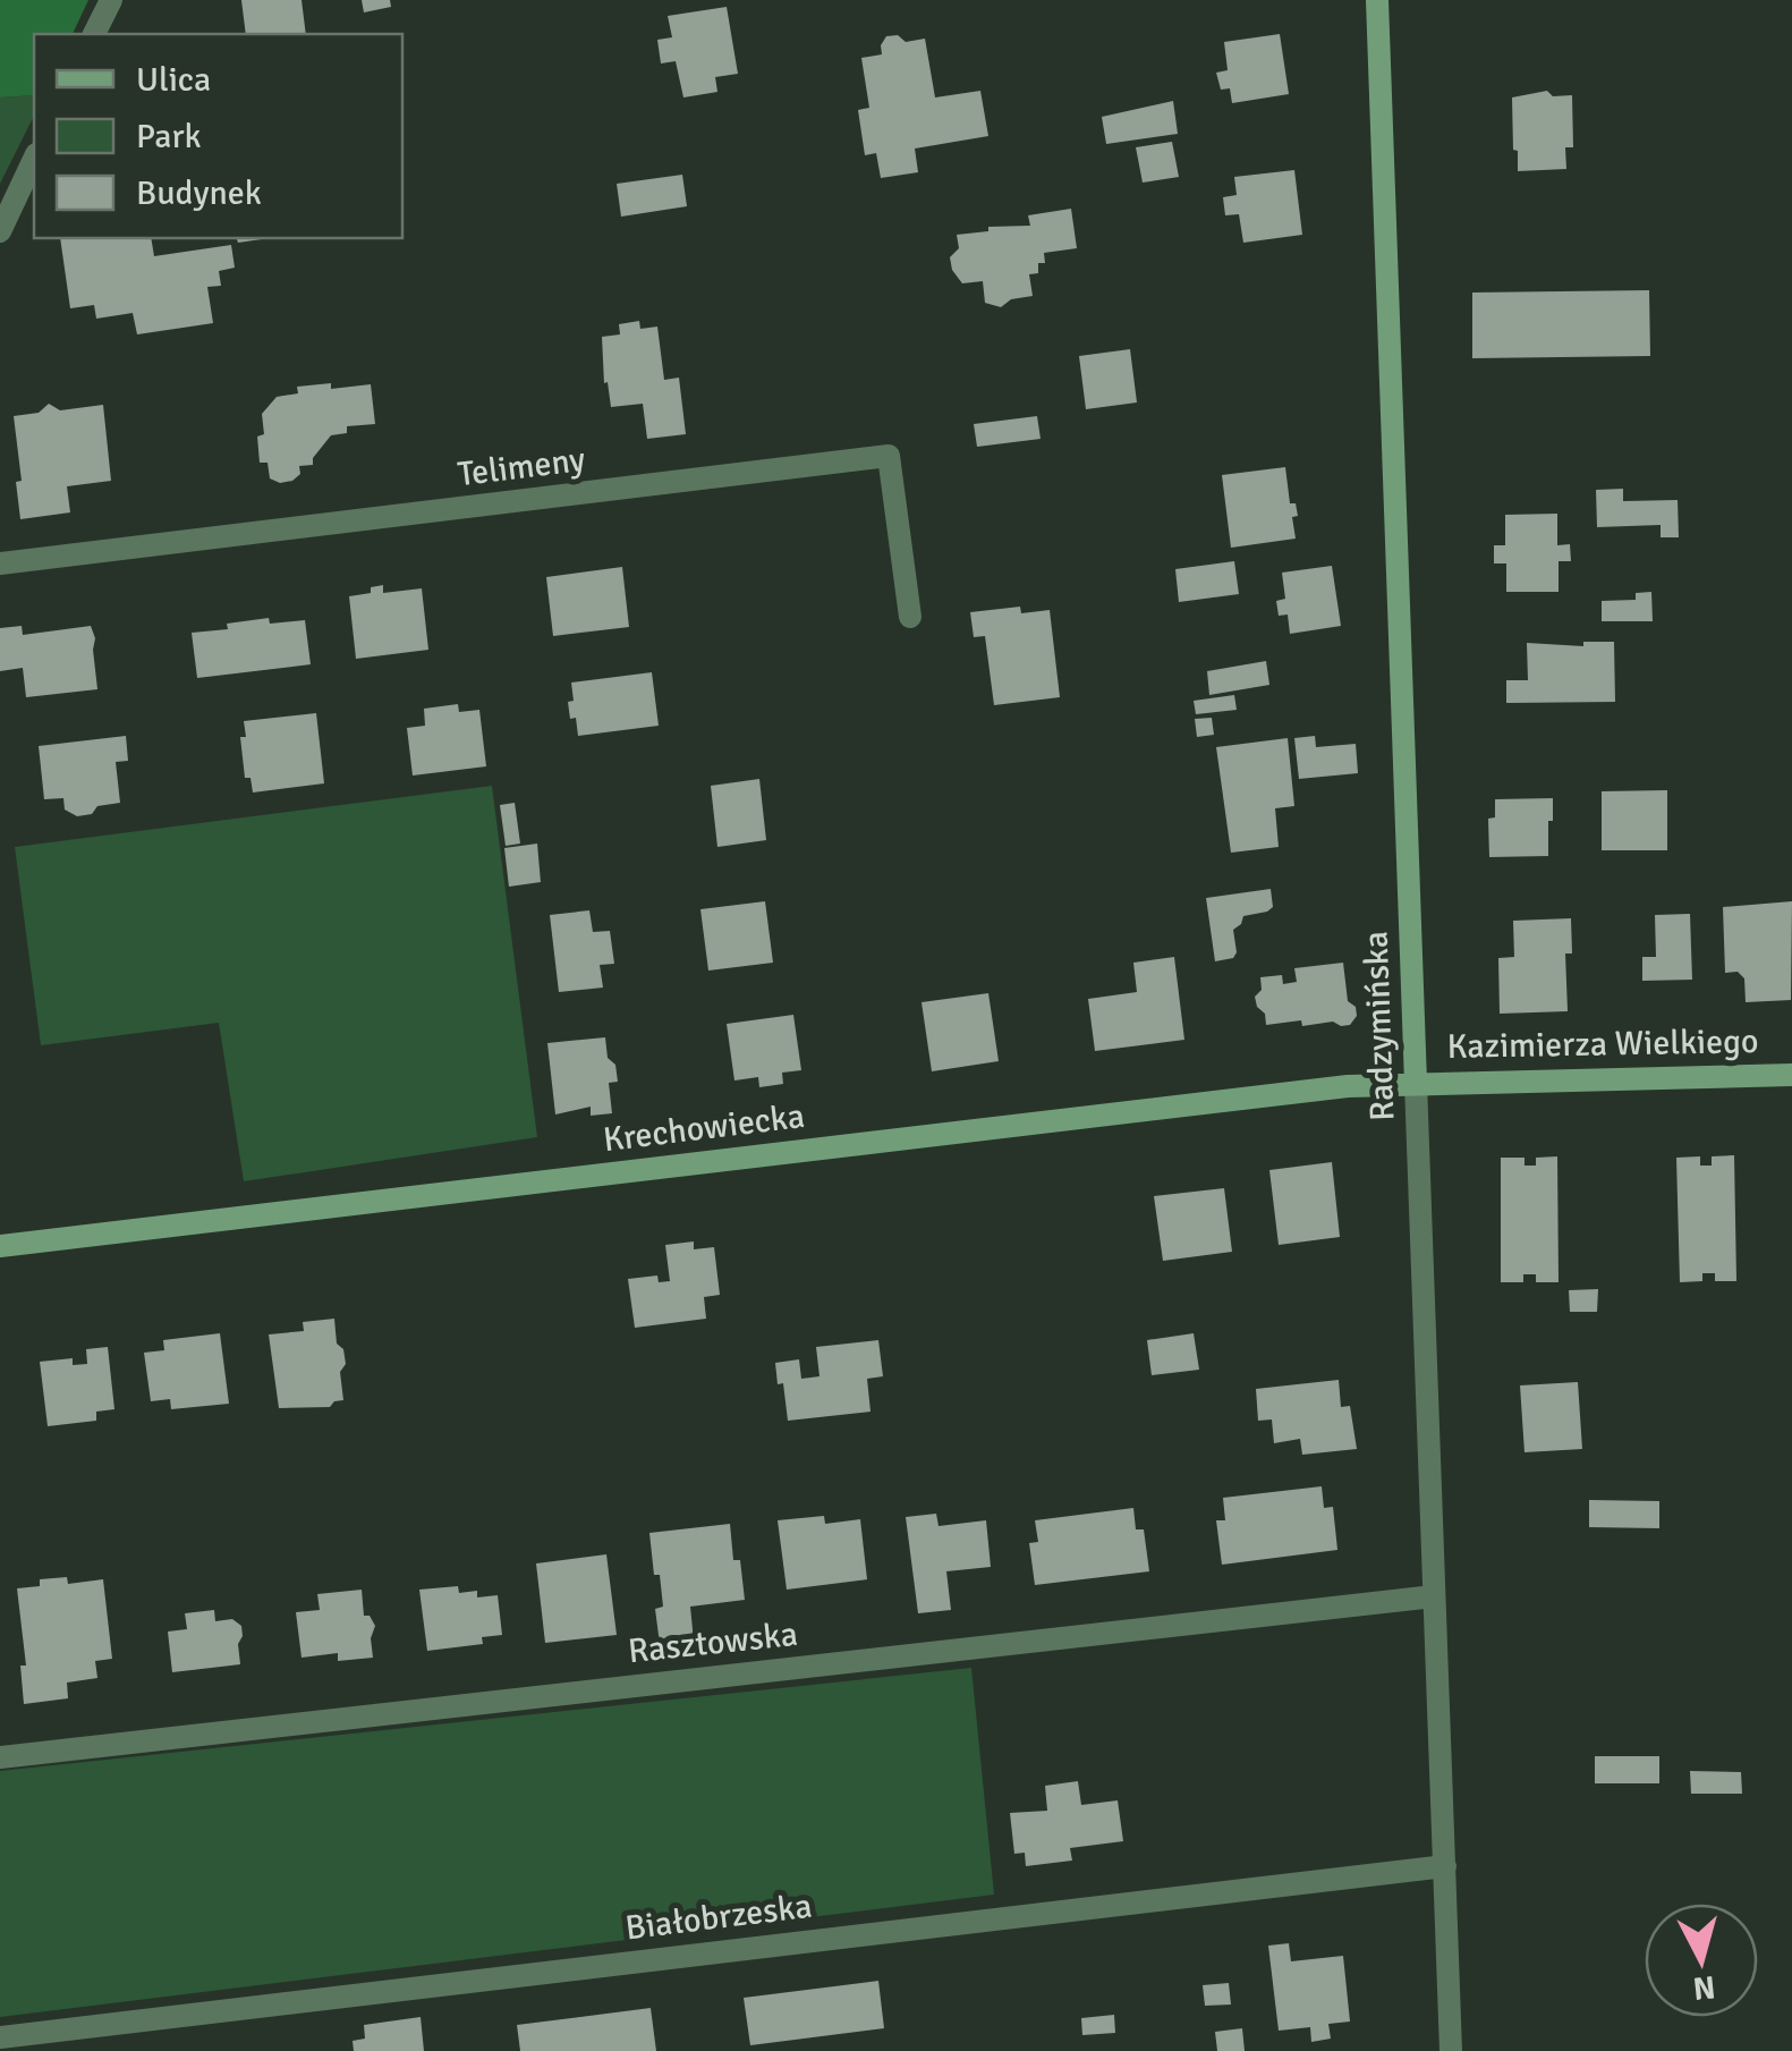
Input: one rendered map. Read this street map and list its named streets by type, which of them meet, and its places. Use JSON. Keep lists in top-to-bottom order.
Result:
{
  "streets": {
    "street": [
      "Telimeny",
      "Radzymińska",
      "Kazimierza Wielkiego",
      "Krechowiecka",
      "Rasztowska",
      "Białobrzeska"
    ]
  },
  "crossings": [
    ["Radzymińska", "Kazimierza Wielkiego"],
    ["Radzymińska", "Krechowiecka"],
    ["Radzymińska", "Rasztowska"],
    ["Radzymińska", "Białobrzeska"],
    ["Kazimierza Wielkiego", "Krechowiecka"]
  ],
  "legend": ["Ulica", "Park", "Budynek"],
  "north": "bottom"
}
